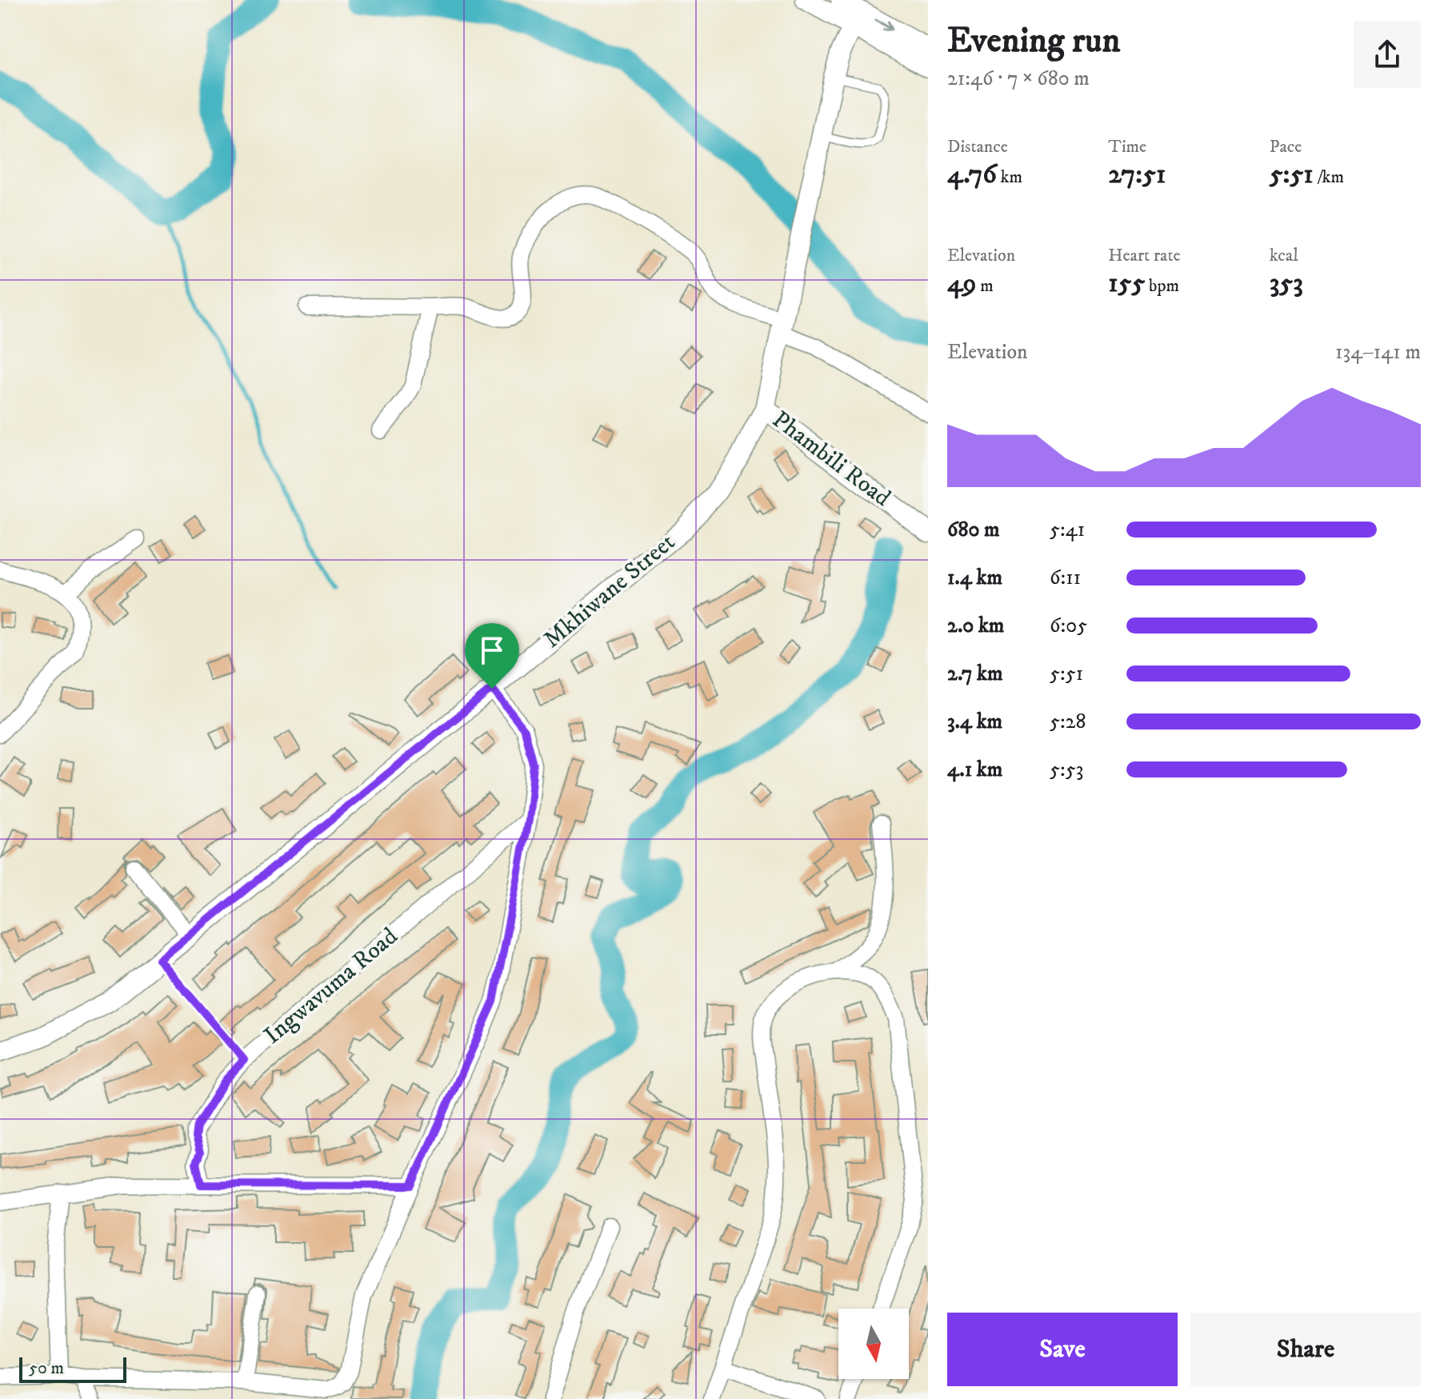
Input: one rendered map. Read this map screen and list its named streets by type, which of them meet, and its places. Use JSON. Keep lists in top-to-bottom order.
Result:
{
  "streets": {
    "street": ["Phambili Road", "Mkhiwane Street", "Ingwavuma Road"]
  },
  "crossings": [
    ["Phambili Road", "Mkhiwane Street"]
  ],
  "scale_bar": "50 m",
  "north": "bottom",
  "page": {
    "heading": ["Evening run", "21:46 · 7 × 680 m"],
    "stats": [
      ["Distance", "4.76 km"],
      ["Time", "27:51"],
      ["Pace", "5:51 /km"],
      ["Elevation", "49 m"],
      ["Heart rate", "155 bpm"],
      ["kcal", "353"]
    ],
    "chart": ["Elevation", "134–141 m"],
    "list": [
      {
        "name": "680 m",
        "note": "5:41"
      },
      {
        "name": "1.4 km",
        "note": "6:11"
      },
      {
        "name": "2.0 km",
        "note": "6:05"
      },
      {
        "name": "2.7 km",
        "note": "5:51"
      },
      {
        "name": "3.4 km",
        "note": "5:28"
      },
      {
        "name": "4.1 km",
        "note": "5:53"
      }
    ],
    "buttons": ["Save", "Share"],
    "scale": "50 m"
  }
}
